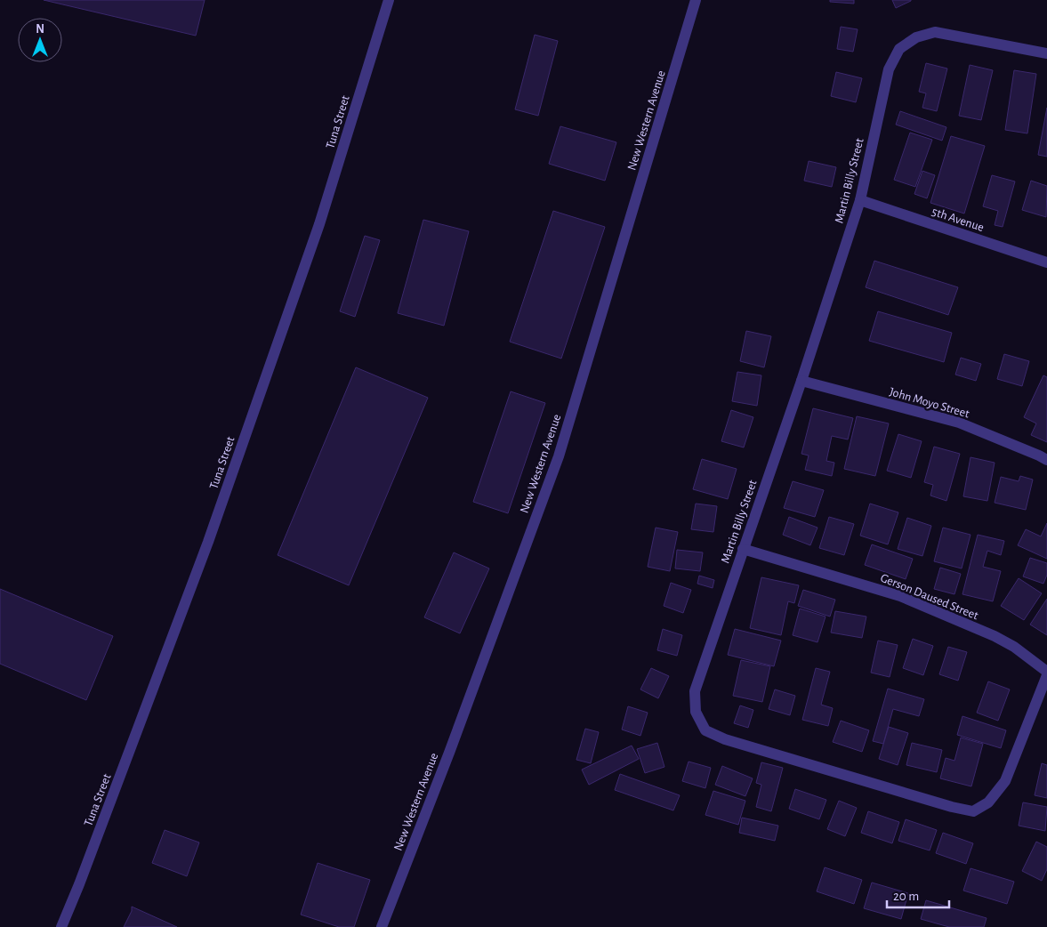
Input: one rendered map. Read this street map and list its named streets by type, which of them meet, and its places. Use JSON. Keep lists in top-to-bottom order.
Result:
{
  "streets": {
    "street": [
      "New Western Avenue",
      "Tuna Street",
      "Martin Billy Street",
      "5th Avenue",
      "John Moyo Street",
      "Gerson Daused Street"
    ]
  },
  "crossings": [
    ["Martin Billy Street", "5th Avenue"],
    ["Martin Billy Street", "John Moyo Street"],
    ["Martin Billy Street", "Gerson Daused Street"]
  ],
  "scale_bar": "20 m",
  "north": "top"
}
